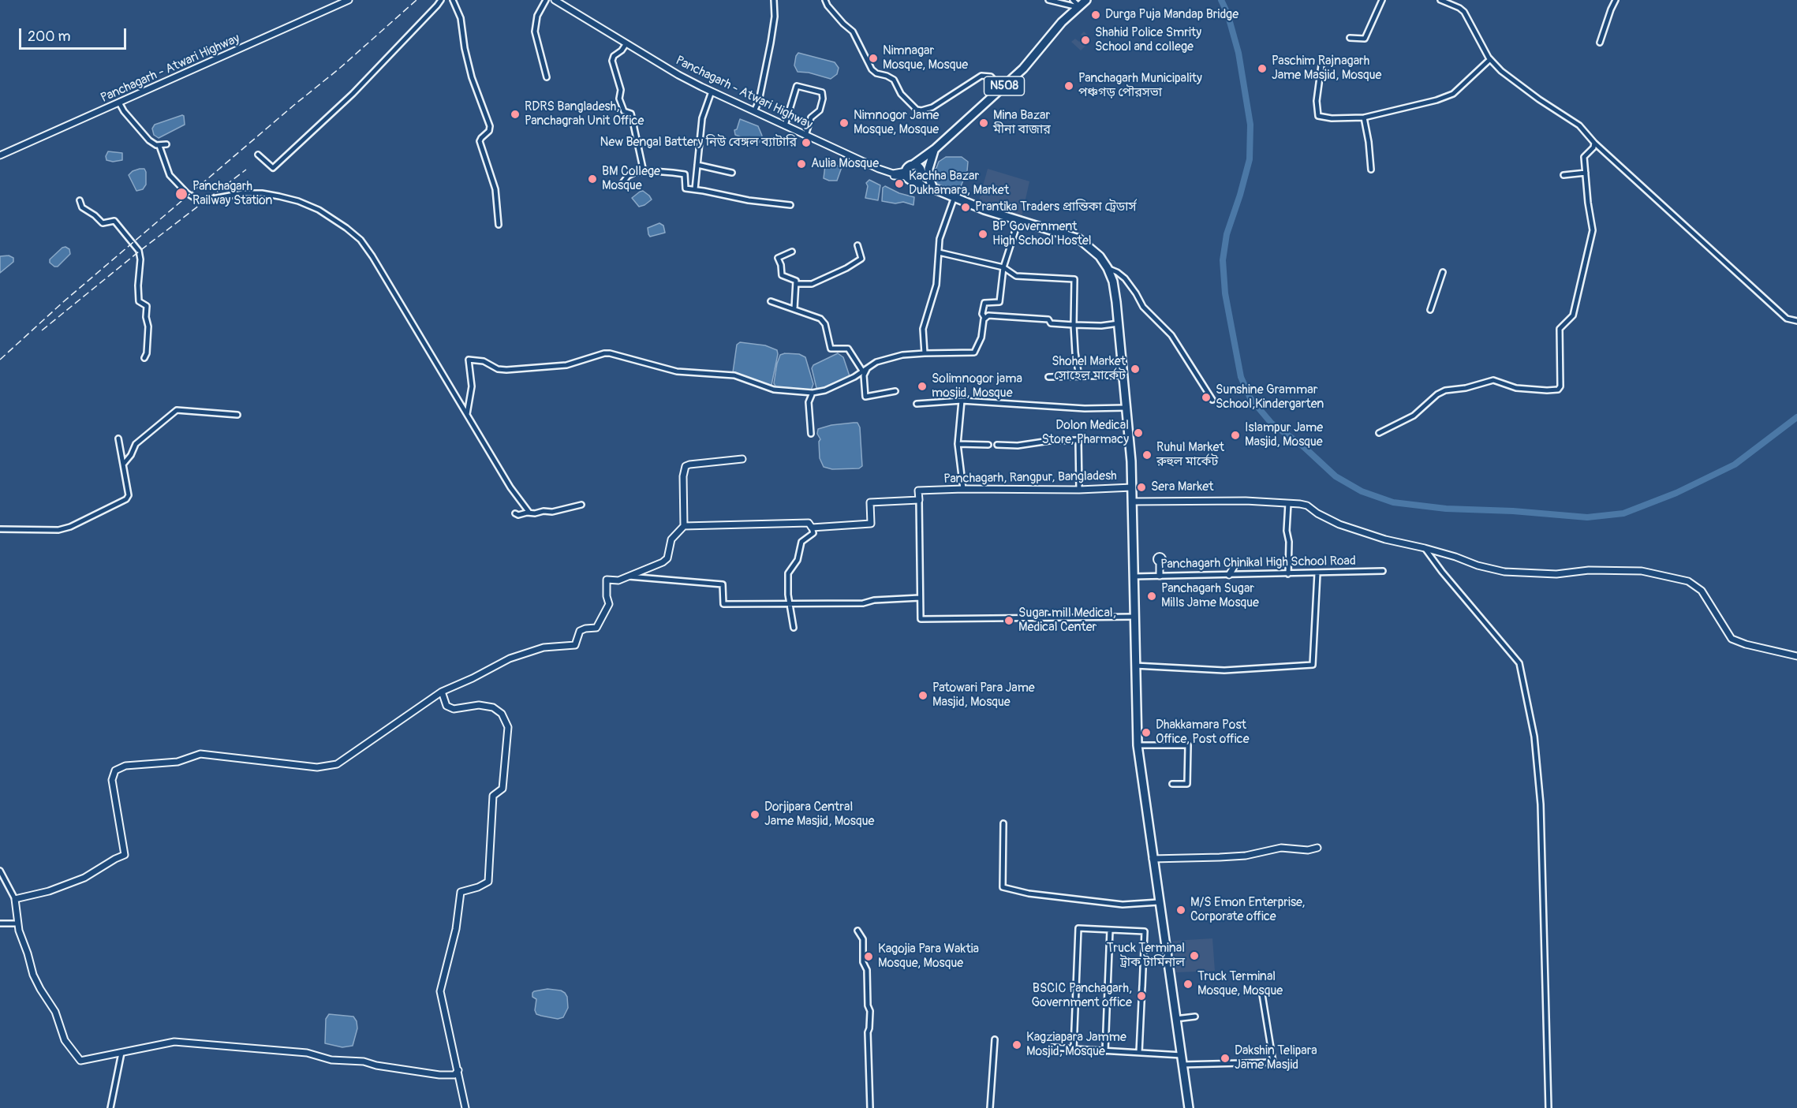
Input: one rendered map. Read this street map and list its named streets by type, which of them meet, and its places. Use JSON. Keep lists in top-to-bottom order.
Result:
{
  "streets": {
    "highway": ["N508"],
    "street": ["Panchagarh - Atwari Highway", "Panchagarh, Rangpur, Bangladesh", "Panchagarh Chinikal High School Road"]
  },
  "places": [
    "Durga Puja Mandap Bridge",
    "Shahid Police Smrity School and college",
    "Nimnagar Mosque, Mosque",
    "Paschim Rajnagarh Jame Masjid, Mosque",
    "Panchagarh Municipality পঞ্চগড় পৌরসভা",
    "RDRS Bangladesh, Panchagrah Unit Office",
    "Nimnogor Jame Mosque, Mosque",
    "Mina Bazar মীনা বাজার",
    "New Bengal Battery নিউ বেঙ্গল ব্যাটারি",
    "Aulia Mosque",
    "BM College Mosque",
    "Kachha Bazar Dukhamara, Market",
    "Panchagarh Railway Station",
    "Prantika Traders প্রান্তিকা ট্রেডার্স",
    "BP Government High School Hostel",
    "Shohel Market সোহেল মার্কেট",
    "Solimnogor jama mosjid, Mosque",
    "Sunshine Grammar School,Kindergarten",
    "Dolon Medical Store, Pharmacy",
    "Islampur Jame Masjid, Mosque",
    "Ruhul Market রুহুল মার্কেট",
    "Sera Market",
    "Panchagarh Sugar Mills Jame Mosque",
    "Sugar mill Medical, Medical Center",
    "Patowari Para Jame Masjid, Mosque",
    "Dhakkamara Post Office, Post office",
    "Dorjipara Central Jame Masjid, Mosque",
    "M/S Emon Enterprise, Corporate office",
    "Truck Terminal ট্রাক টার্মিনাল",
    "Kagojia Para Waktia Mosque, Mosque",
    "Truck Terminal Mosque, Mosque",
    "BSCIC Panchagarh, Government office",
    "Kagziapara Jamme Mosjid, Mosque",
    "Dakshin Telipara Jame Masjid"
  ],
  "scale_bar": "200 m"
}
